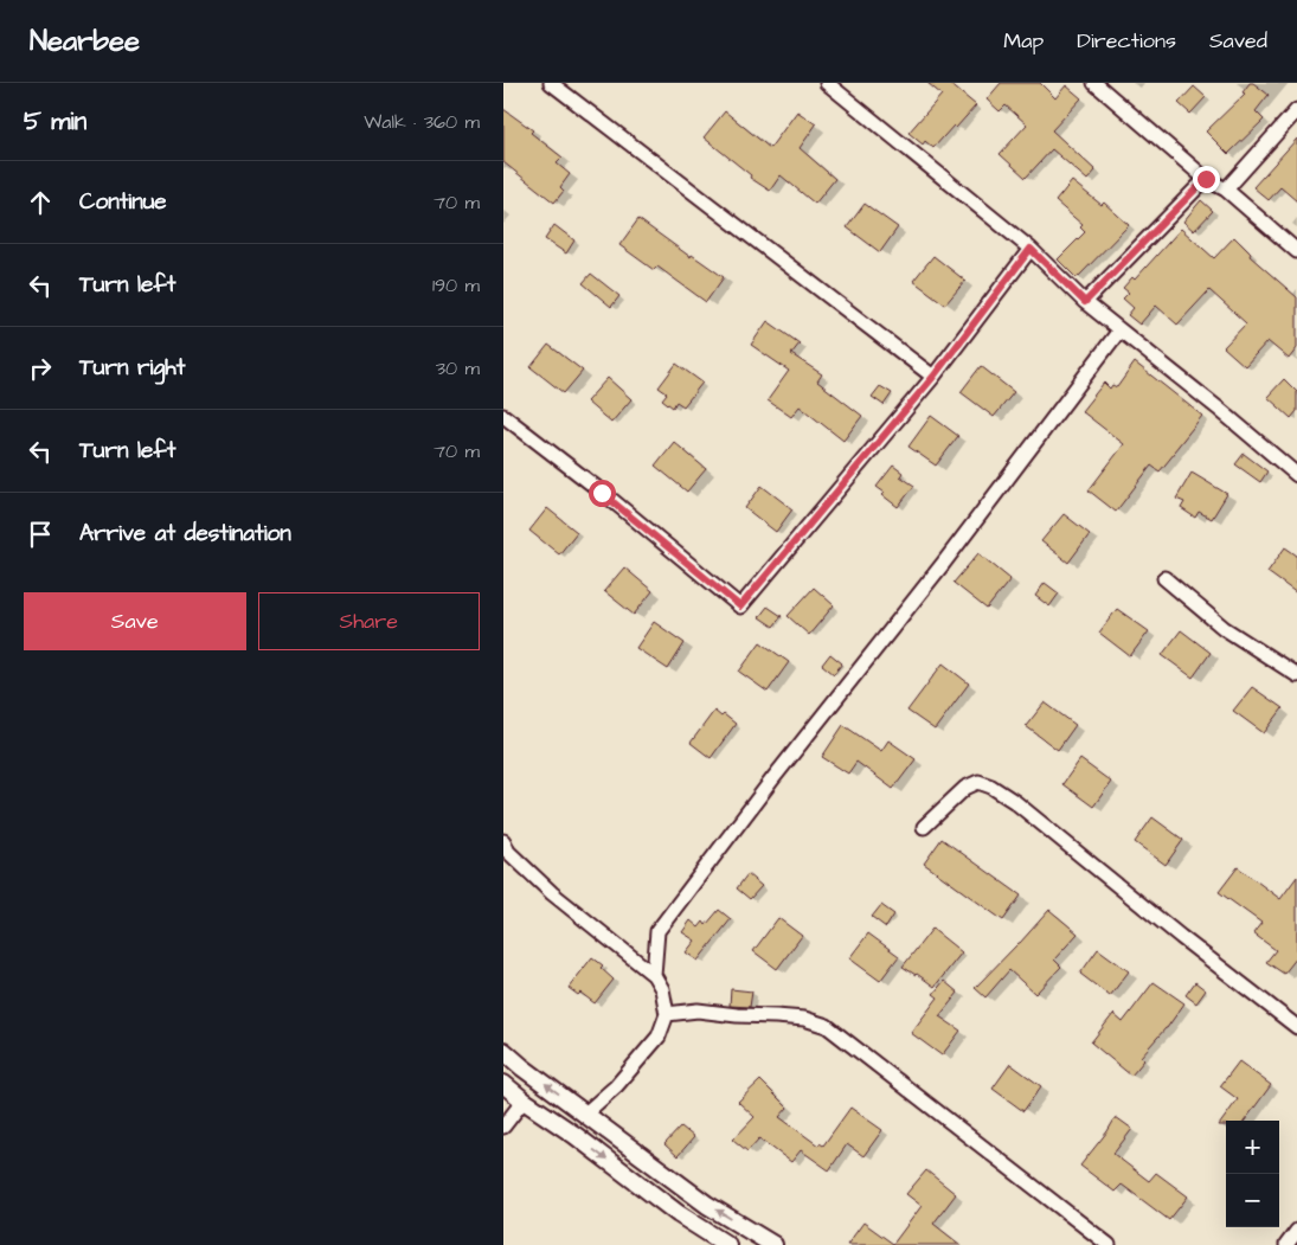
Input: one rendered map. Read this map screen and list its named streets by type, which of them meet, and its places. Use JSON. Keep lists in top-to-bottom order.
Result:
{
  "page": {
    "header": "Nearbee",
    "nav": ["Map", "Directions", "Saved"],
    "heading": ["5 min", "Walk · 360 m"],
    "list": [
      ["Continue", "70 m"],
      ["Turn left", "190 m"],
      ["Turn right", "30 m"],
      ["Turn left", "70 m"],
      "Arrive at destination"
    ],
    "buttons": ["Save", "Share"],
    "map_buttons": ["+", "−"]
  }
}
